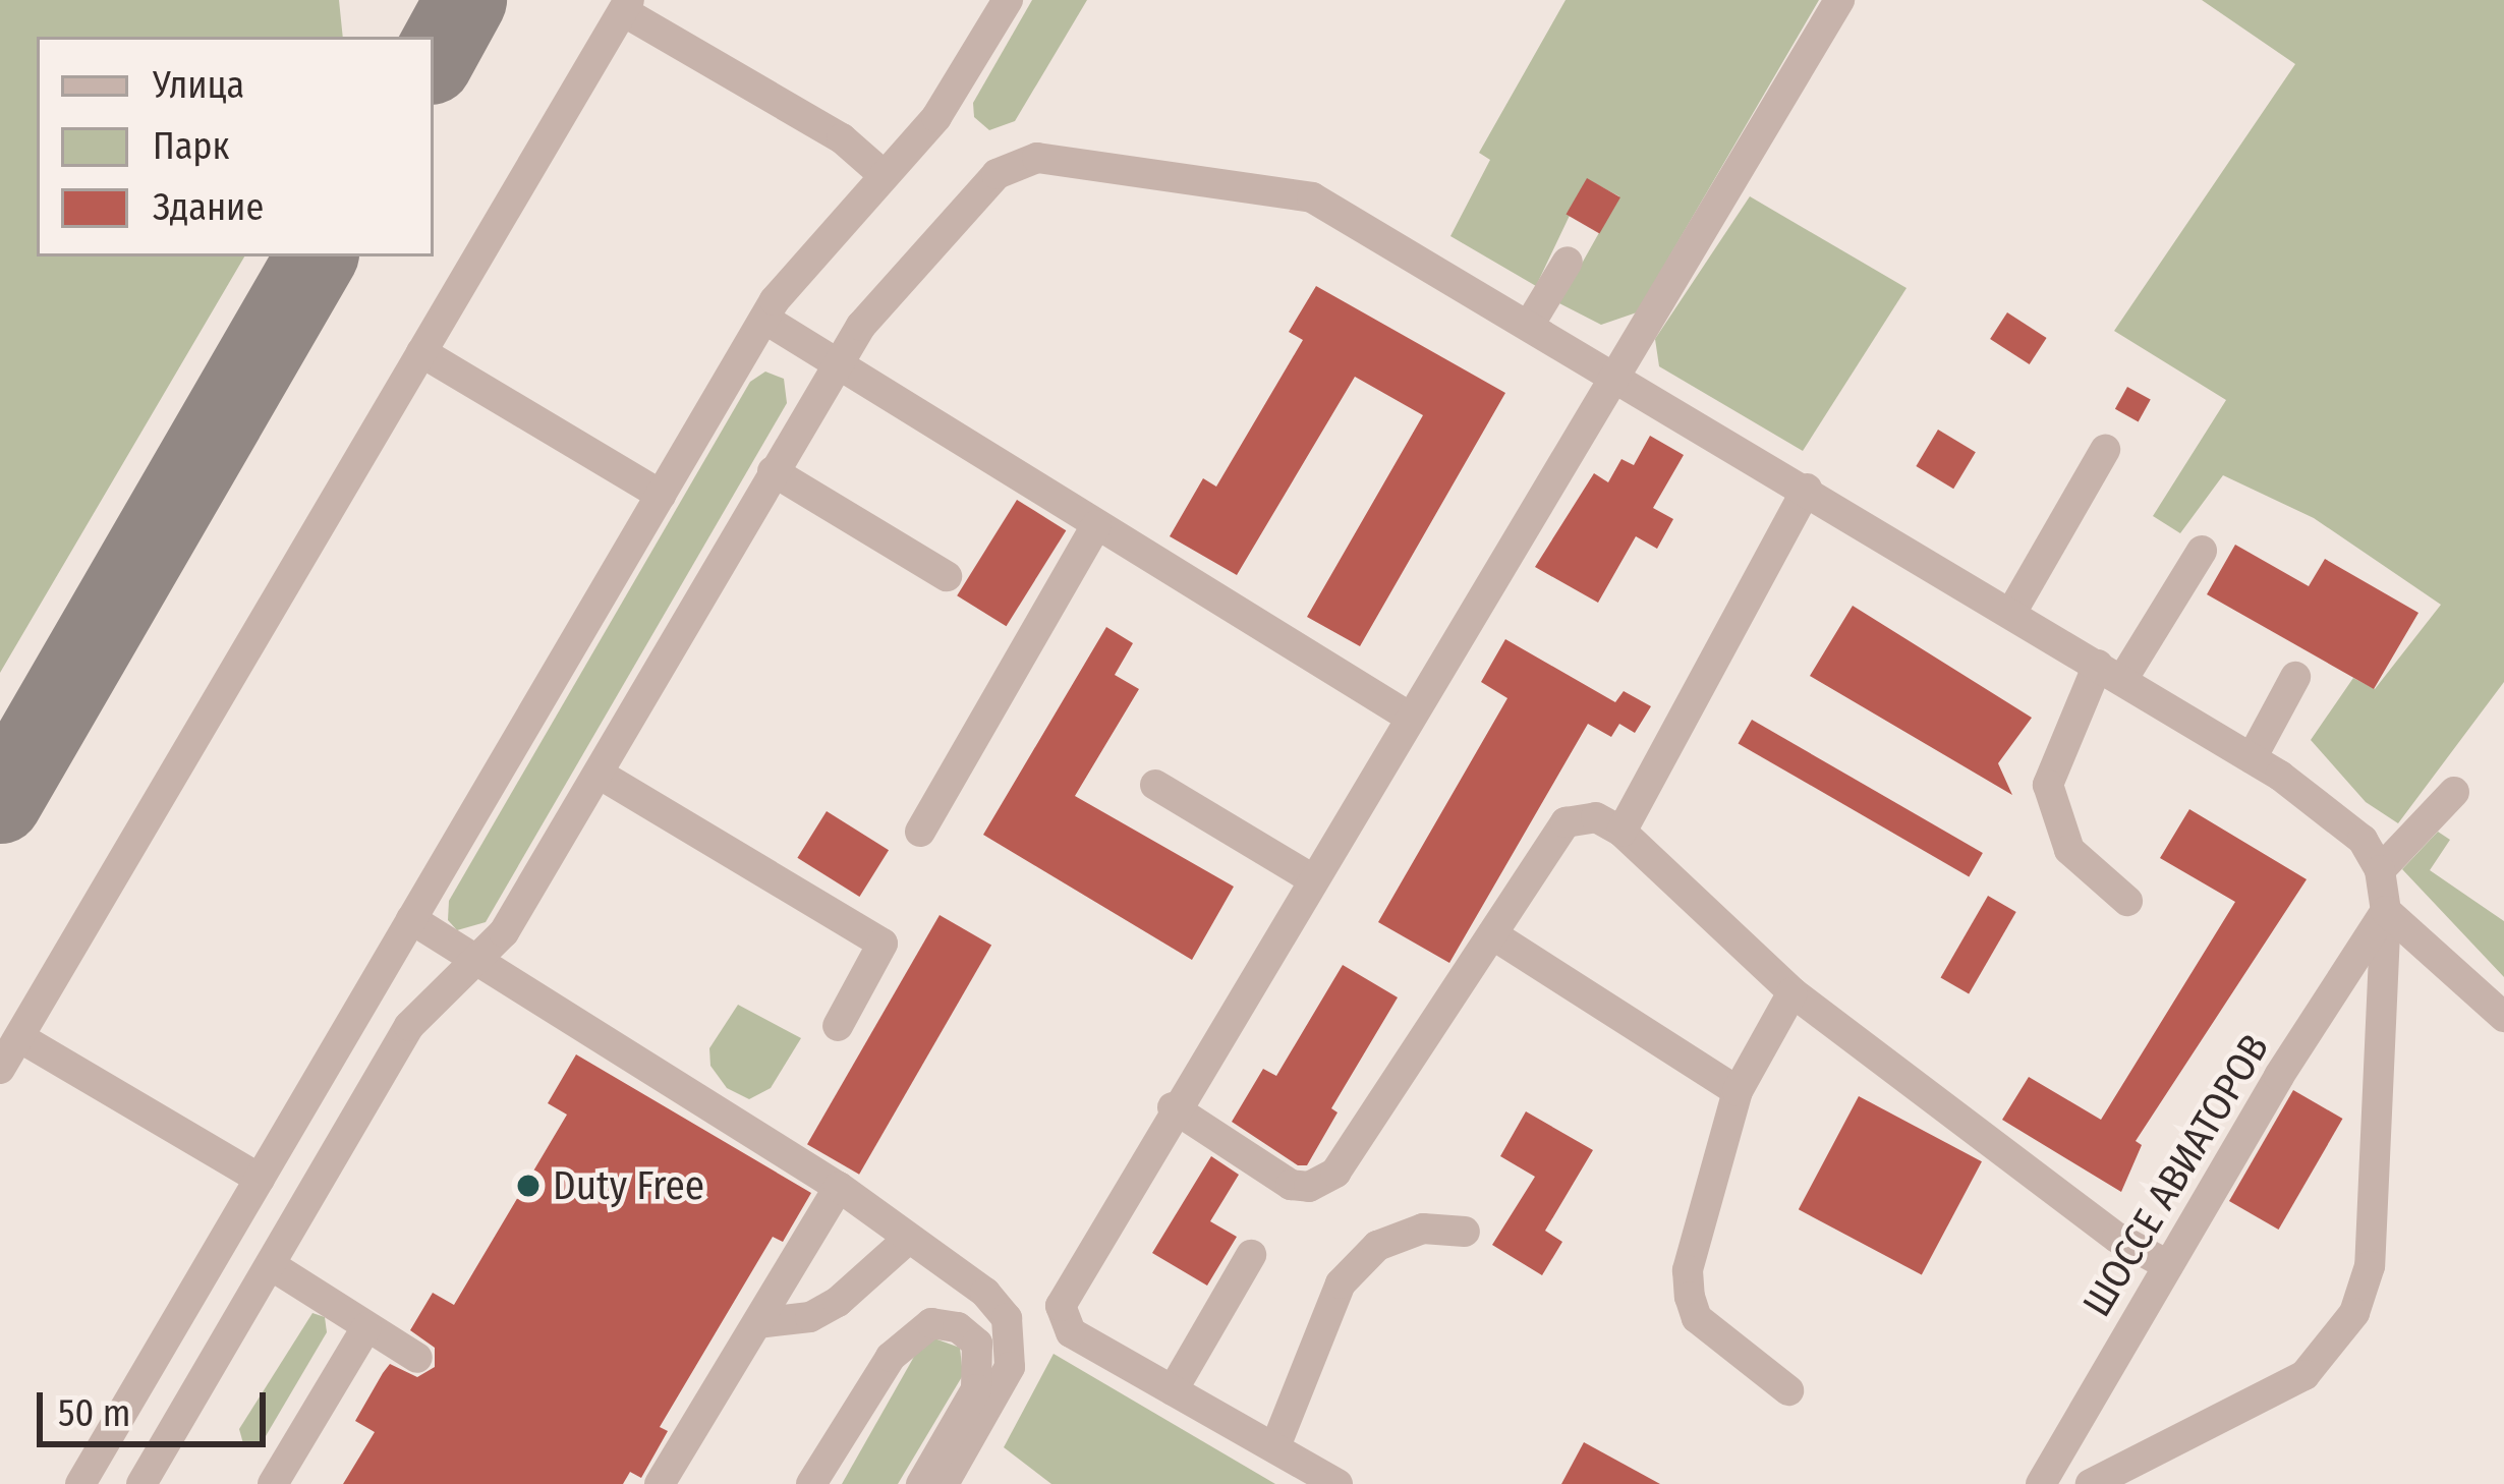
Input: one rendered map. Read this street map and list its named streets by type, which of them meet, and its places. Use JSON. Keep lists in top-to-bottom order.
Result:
{
  "streets": {
    "lane": ["ШОССЕ АВИАТОРОВ"]
  },
  "places": ["Duty Free"],
  "legend": ["Улица", "Парк", "Здание"],
  "scale_bar": "50 m"
}
